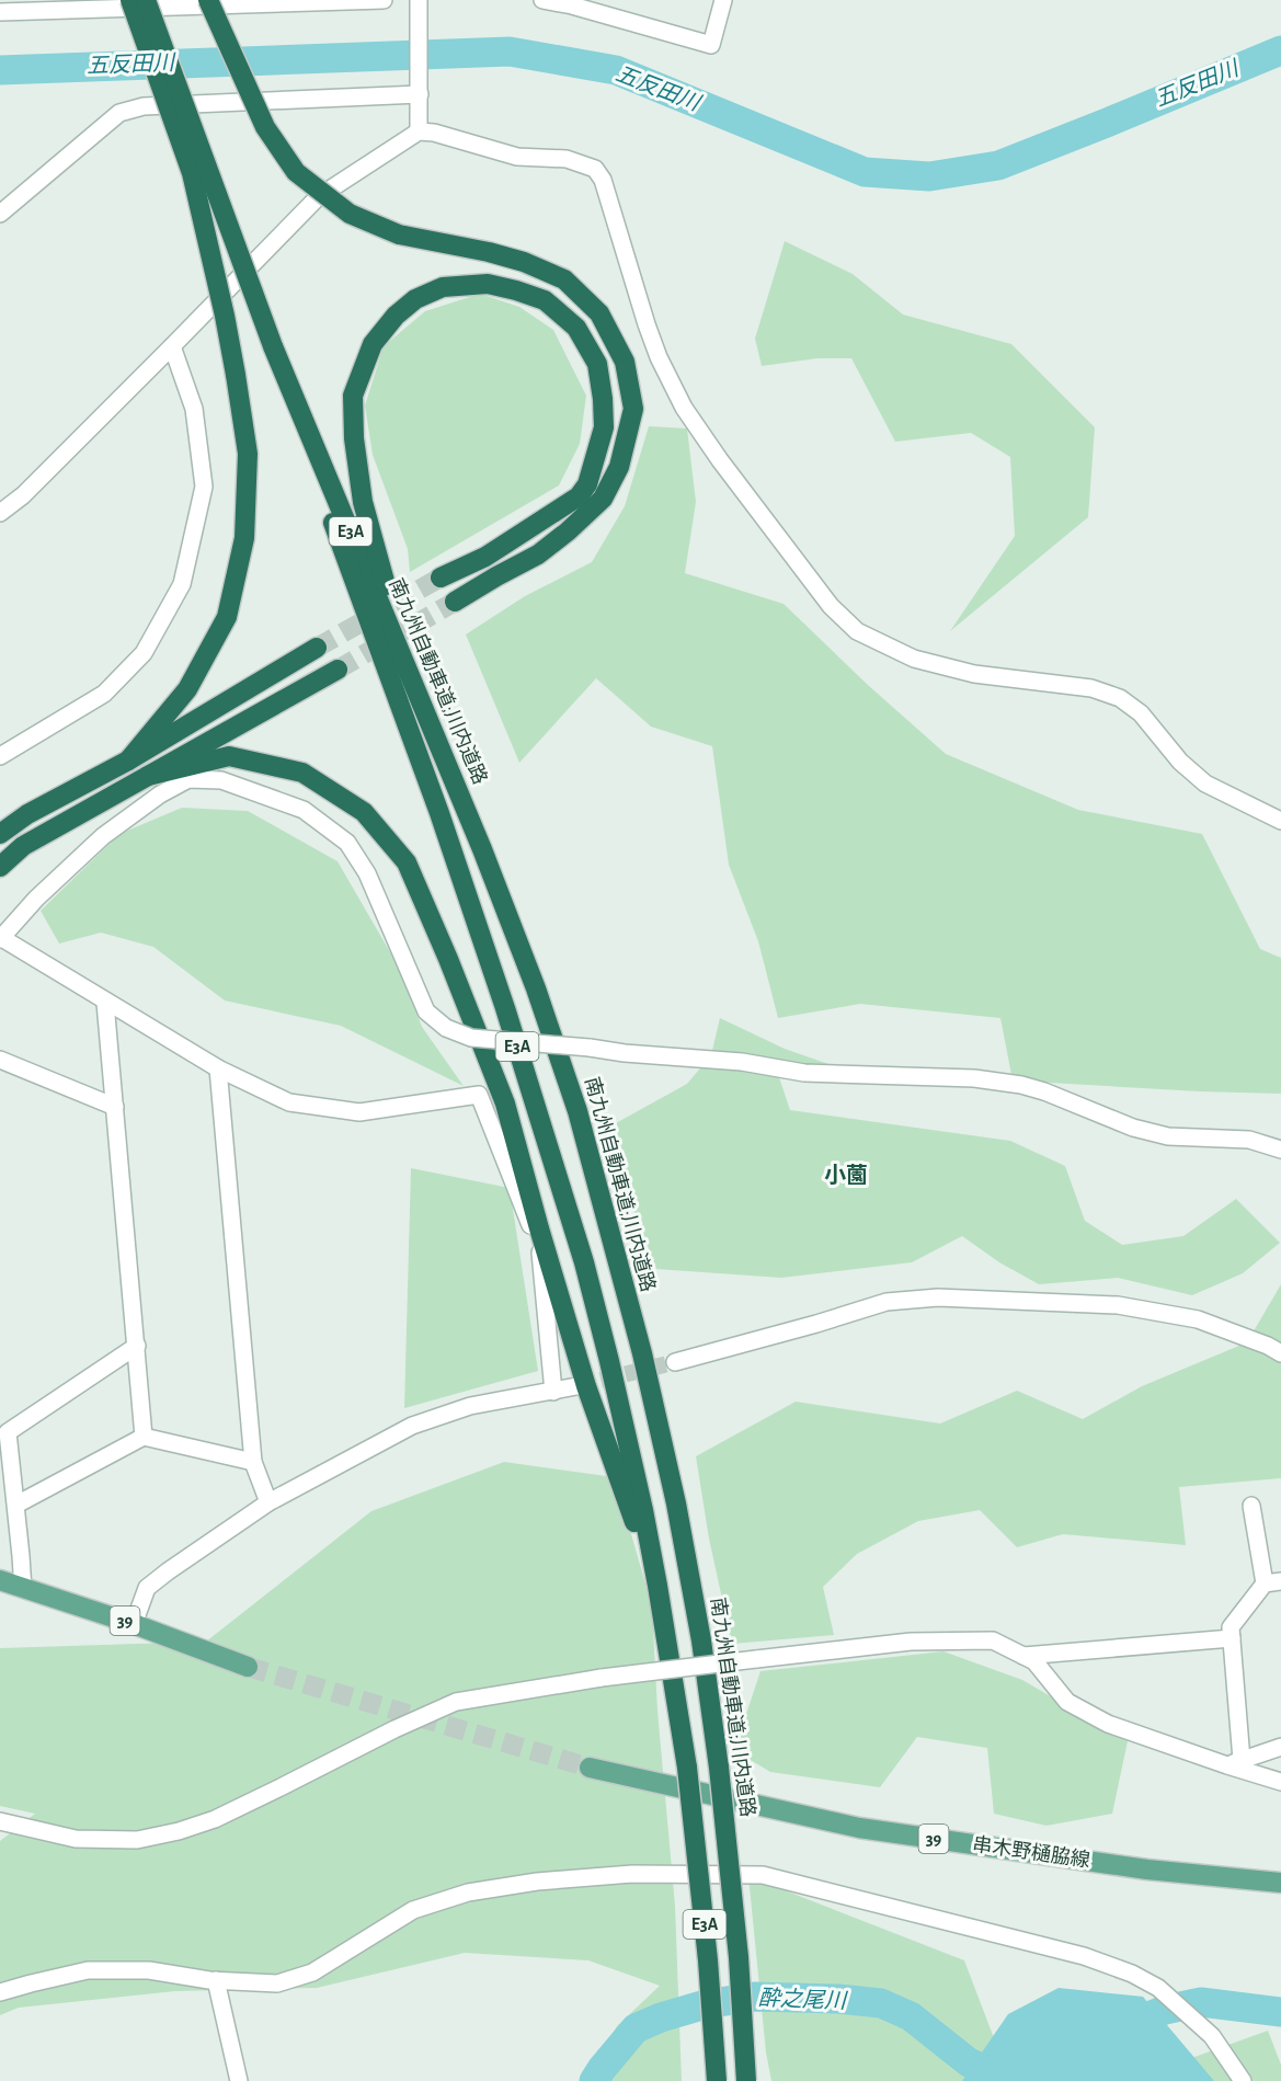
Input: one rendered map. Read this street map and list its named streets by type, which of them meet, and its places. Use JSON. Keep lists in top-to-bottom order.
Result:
{
  "streets": {
    "highway": ["E3A", "南九州自動車道;川内道路"],
    "main road": ["39", "串木野樋脇線"]
  },
  "districts": ["小薗"],
  "water": ["五反田川", "酔之尾川"]
}
